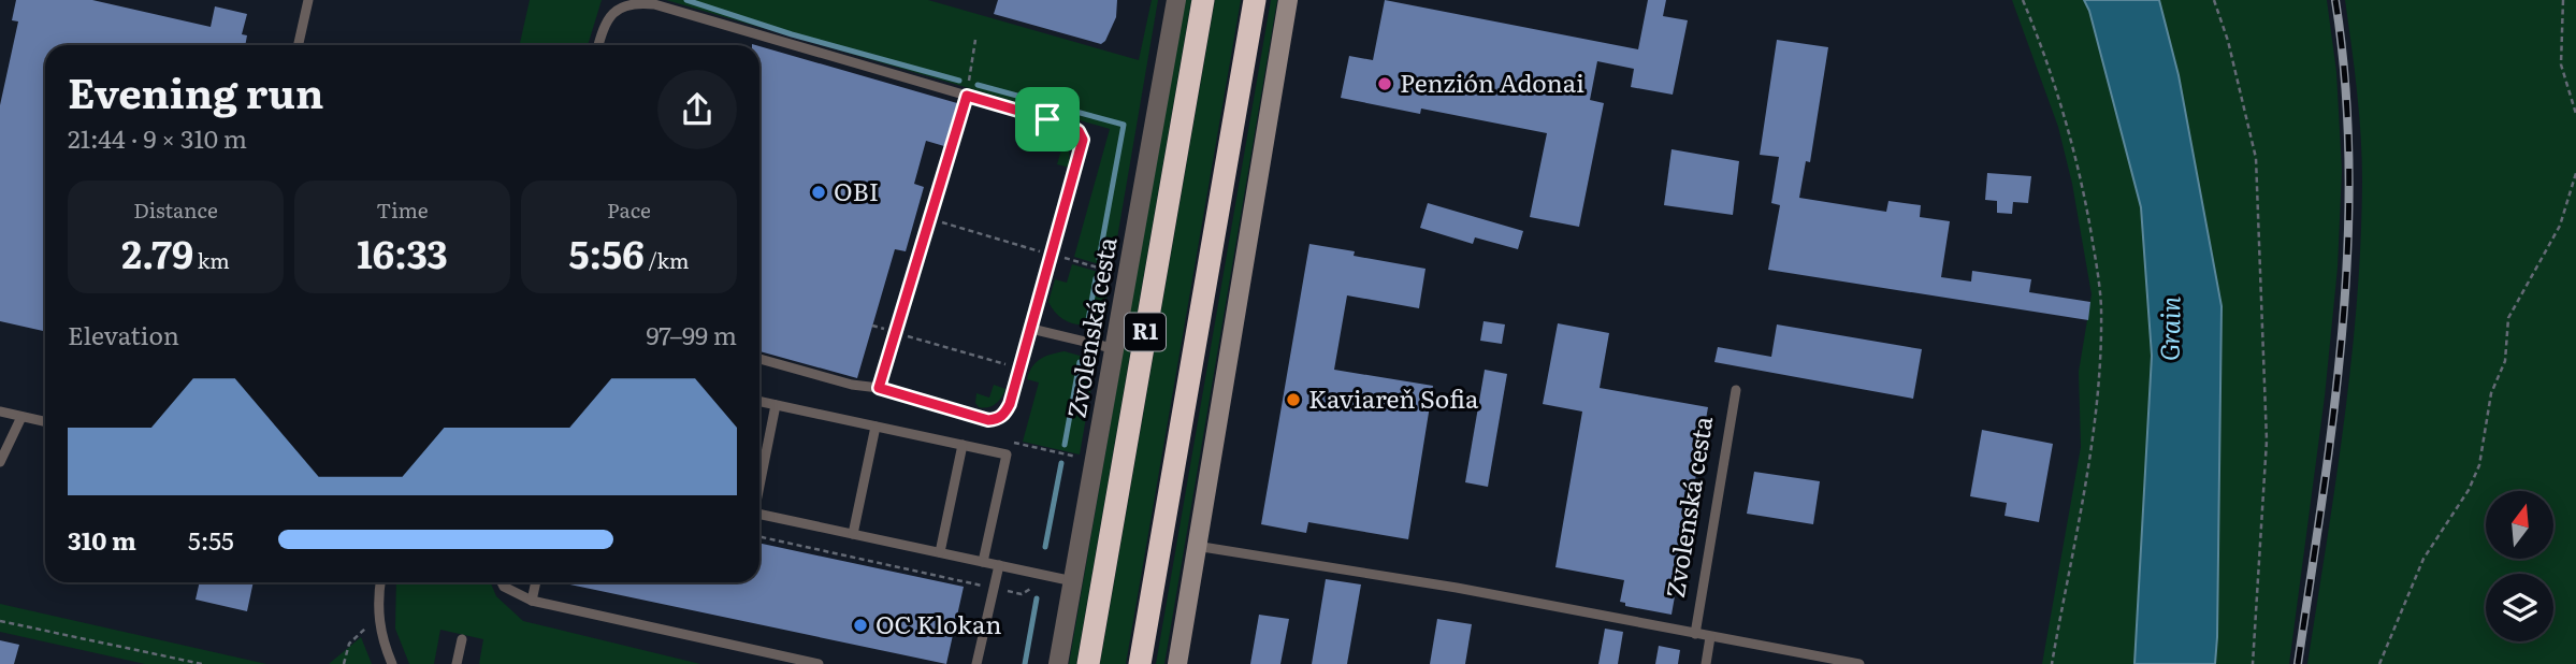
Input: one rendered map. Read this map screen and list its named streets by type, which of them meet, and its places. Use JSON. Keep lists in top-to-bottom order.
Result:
{
  "streets": {
    "highway": ["R1"],
    "street": ["Zvolenská cesta"]
  },
  "water": ["Grain"],
  "places": [
    "Penzión Adonai",
    "OBI",
    "Kaviareň Sofia",
    "OC Klokan"
  ],
  "north": "top",
  "page": {
    "heading": ["Evening run", "21:44 · 9 × 310 m"],
    "stats": [
      ["Distance", "2.79 km"],
      ["Time", "16:33"],
      ["Pace", "5:56 /km"]
    ],
    "chart": ["Elevation", "97–99 m"],
    "list": [
      {
        "name": "310 m",
        "note": "5:55"
      }
    ]
  }
}
